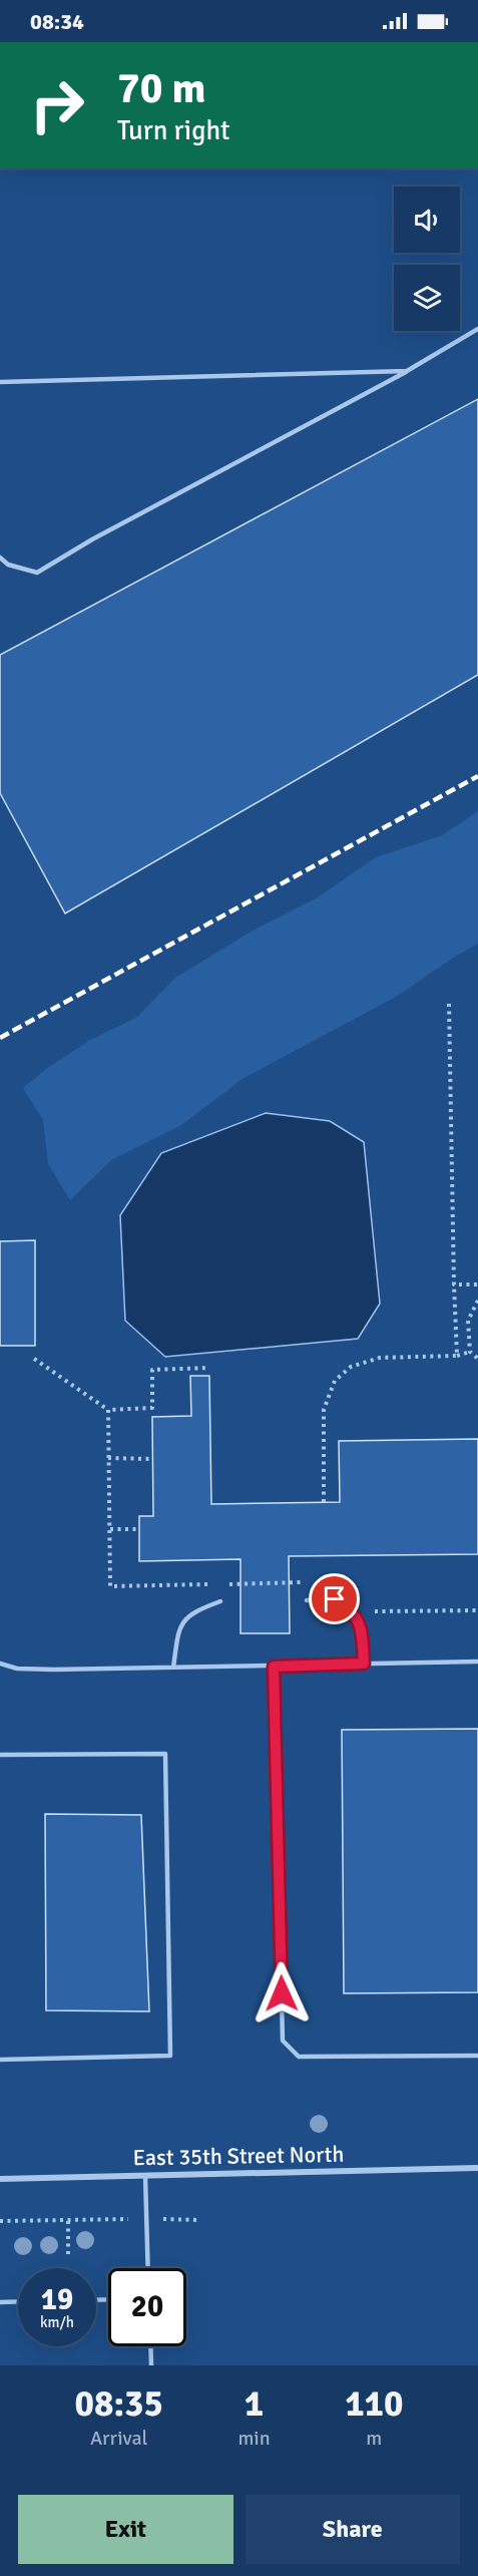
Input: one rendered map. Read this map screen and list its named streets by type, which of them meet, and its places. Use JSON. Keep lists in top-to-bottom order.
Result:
{
  "streets": {
    "street": ["East 35th Street North"]
  },
  "page": {
    "status": "08:34",
    "turn": ["70 m", "Turn right"],
    "speed": "19 km/h",
    "limit": "20",
    "eta": [
      "08:35",
      "Arrival",
      "1",
      "min",
      "110",
      "m"
    ],
    "buttons": ["Exit", "Share"]
  }
}
